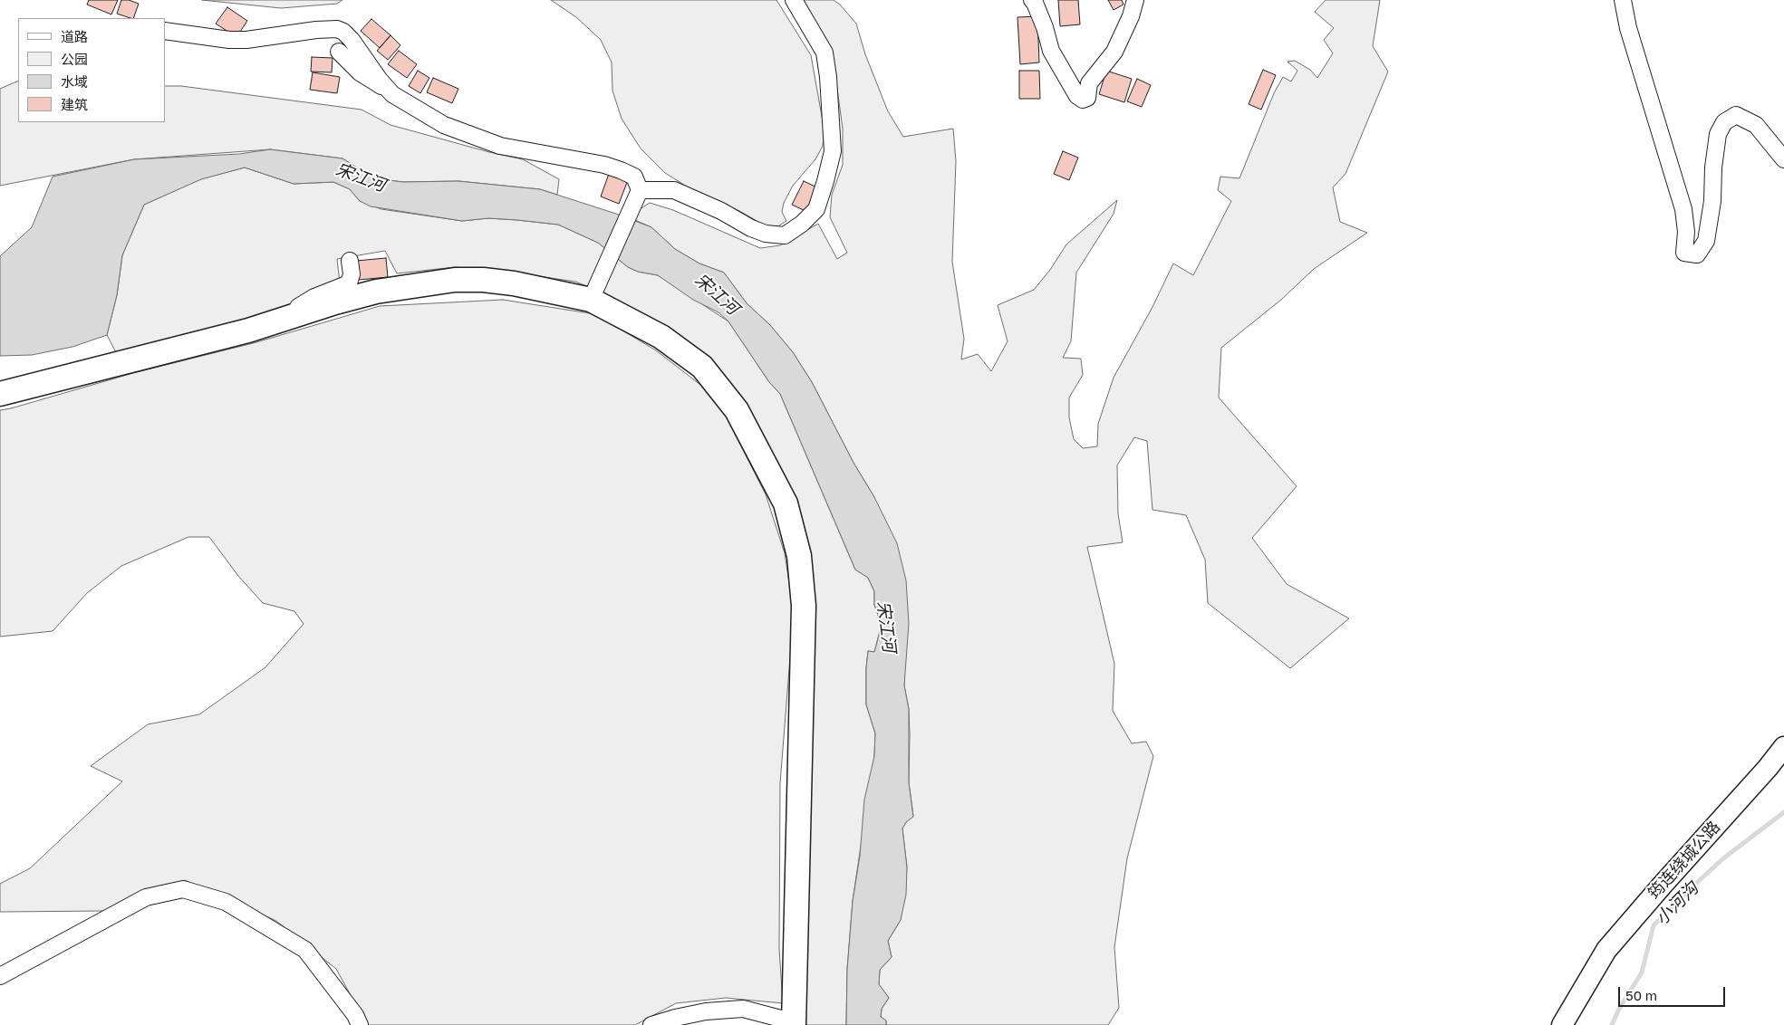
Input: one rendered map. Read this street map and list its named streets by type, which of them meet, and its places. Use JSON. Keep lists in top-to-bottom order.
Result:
{
  "streets": {
    "main road": ["筠连绕城公路"]
  },
  "water": ["宋江河", "小河沟"],
  "legend": [
    "道路",
    "公园",
    "水域",
    "建筑"
  ],
  "scale_bar": "50 m"
}
